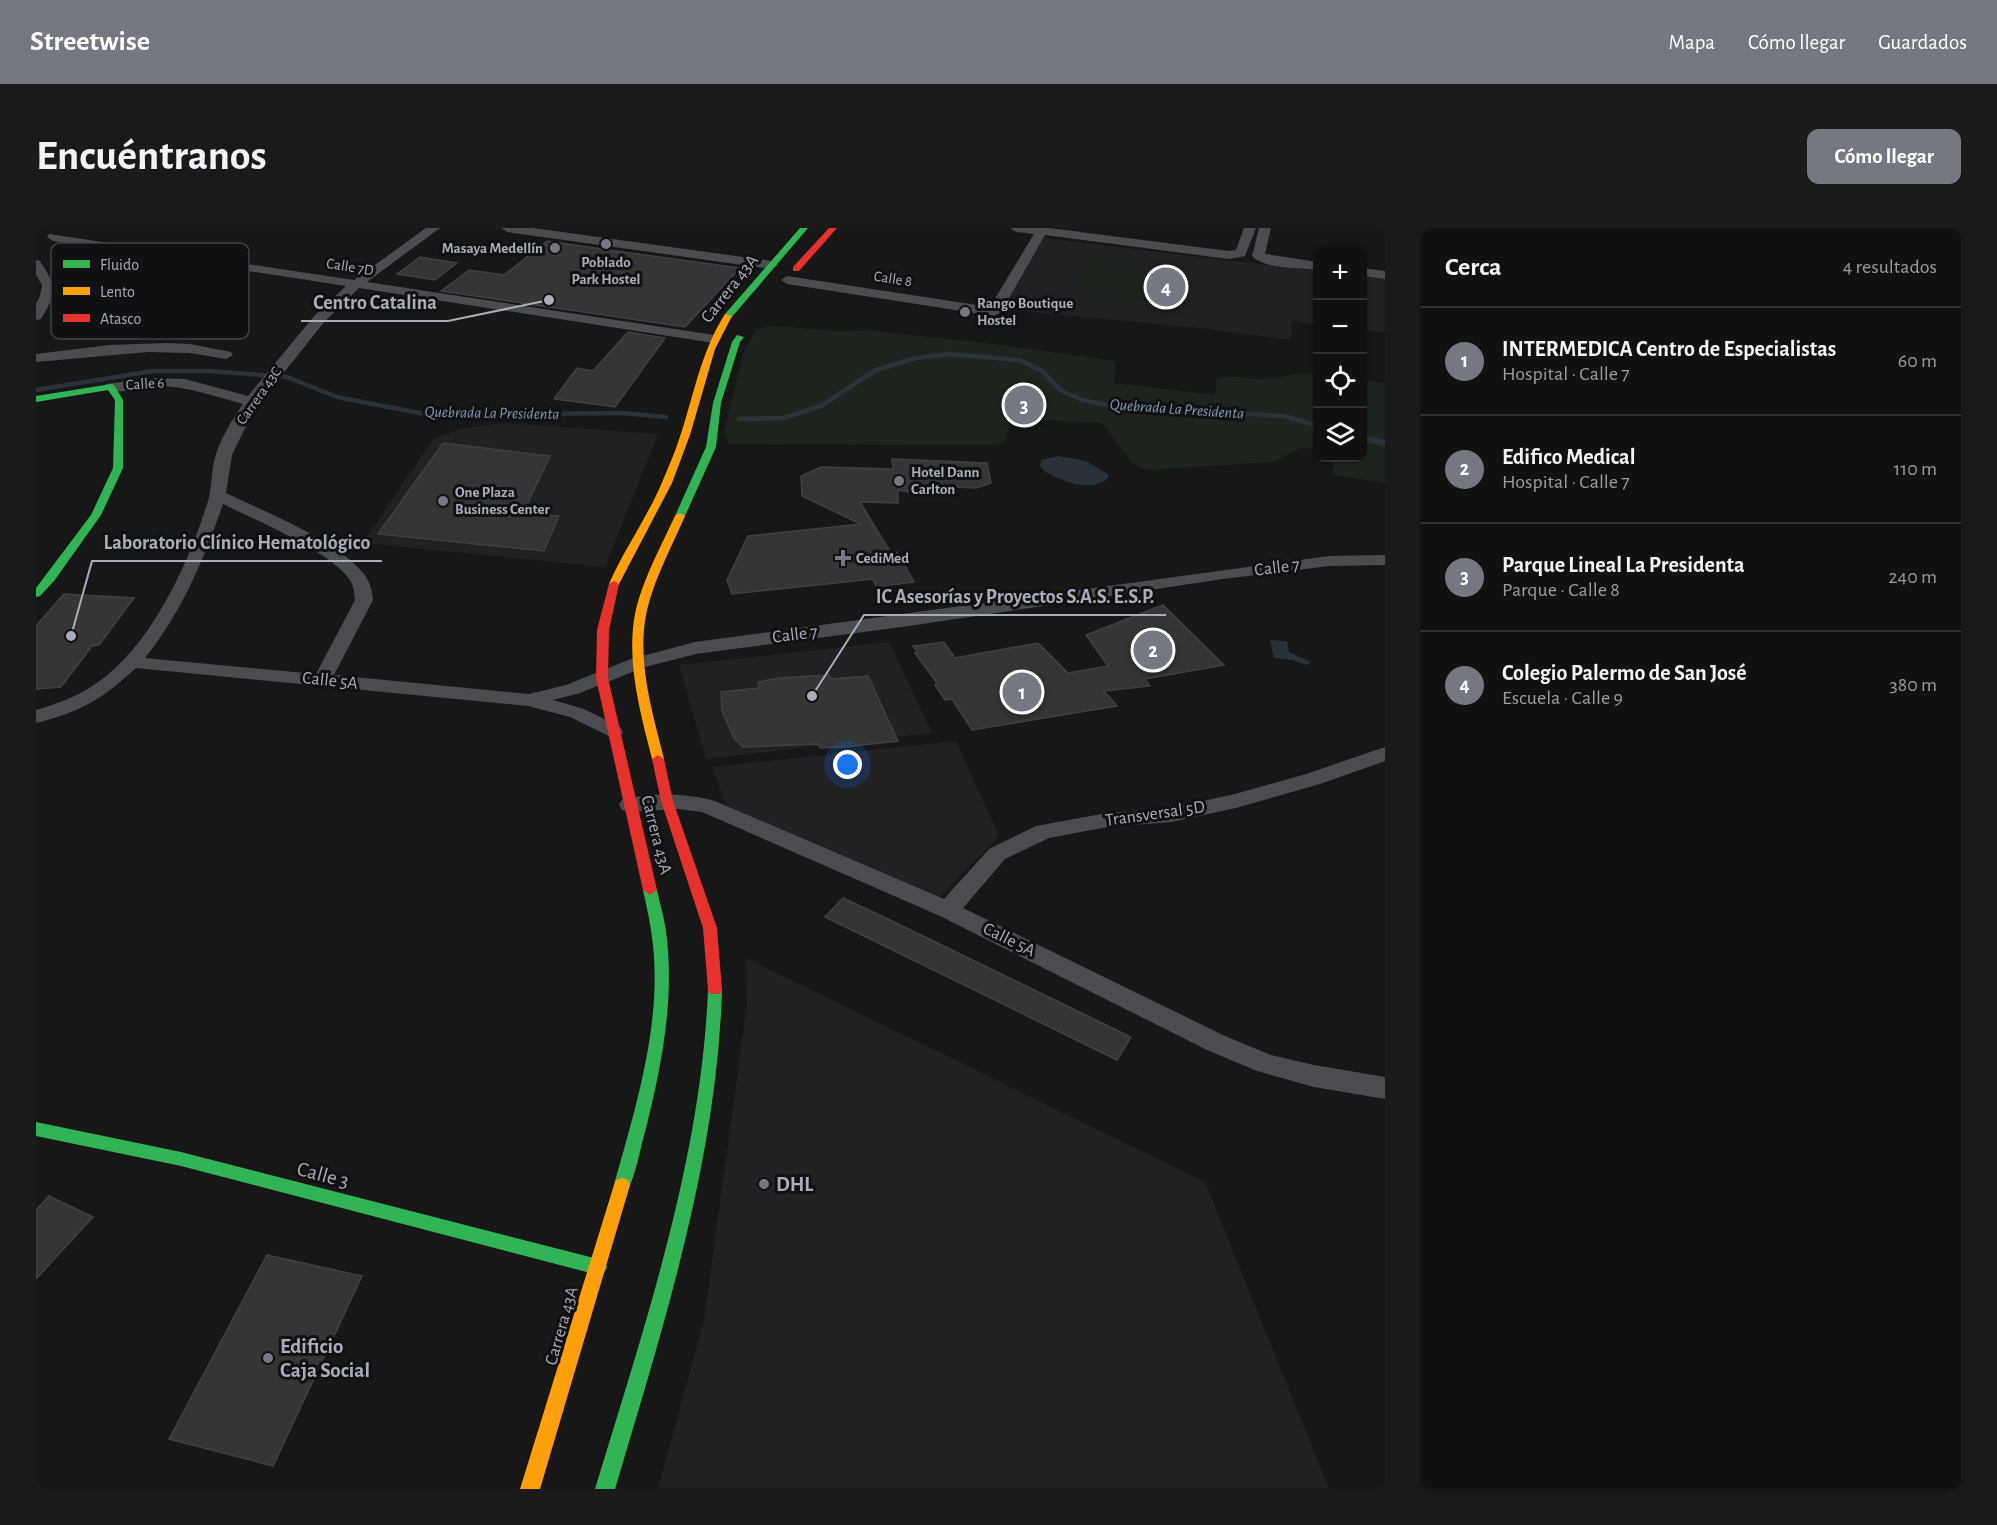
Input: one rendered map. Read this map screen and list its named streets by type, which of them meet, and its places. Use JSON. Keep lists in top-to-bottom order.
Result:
{
  "streets": {
    "main road": ["Carrera 43A", "Calle 6", "Calle 3"],
    "street": [
      "Calle 7D",
      "Calle 8",
      "Carrera 43C",
      "Calle 7",
      "Calle 5A",
      "Transversal 5D"
    ]
  },
  "crossings": [
    ["Calle 7D", "Carrera 43A"],
    ["Calle 7D", "Carrera 43C"],
    ["Carrera 43A", "Calle 7"],
    ["Carrera 43A", "Calle 5A"],
    ["Carrera 43A", "Calle 3"],
    ["Calle 6", "Carrera 43C"],
    ["Carrera 43C", "Calle 5A"],
    ["Calle 7", "Calle 5A"],
    ["Calle 5A", "Transversal 5D"]
  ],
  "water": ["Quebrada La Presidenta"],
  "places": {
    "other": [
      "Poblado Park Hostel",
      "Masaya Medellín",
      "Centro Catalina",
      "Rango Boutique Hostel",
      "Hotel Dann Carlton",
      "One Plaza Business Center",
      "Laboratorio Clínico Hematológico",
      "IC Asesorías y Proyectos S.A.S. E.S.P.",
      "DHL",
      "Edificio Caja Social"
    ],
    "health": ["CediMed"]
  },
  "legend": ["Fluido", "Lento", "Atasco"],
  "page": {
    "header": "Streetwise",
    "nav": ["Mapa", "Cómo llegar", "Guardados"],
    "buttons": "Cómo llegar",
    "title": "Encuéntranos",
    "heading": ["Cerca", "4 resultados"],
    "map_buttons": ["+", "−"],
    "pins": [
      "4",
      "3",
      "2",
      "1"
    ],
    "list": [
      {
        "mark": "1",
        "name": "INTERMEDICA Centro de Especialistas",
        "note": "Hospital · Calle 7",
        "value": "60 m"
      },
      {
        "mark": "2",
        "name": "Edifico Medical",
        "note": "Hospital · Calle 7",
        "value": "110 m"
      },
      {
        "mark": "3",
        "name": "Parque Lineal La Presidenta",
        "note": "Parque · Calle 8",
        "value": "240 m"
      },
      {
        "mark": "4",
        "name": "Colegio Palermo de San José",
        "note": "Escuela · Calle 9",
        "value": "380 m"
      }
    ]
  }
}
